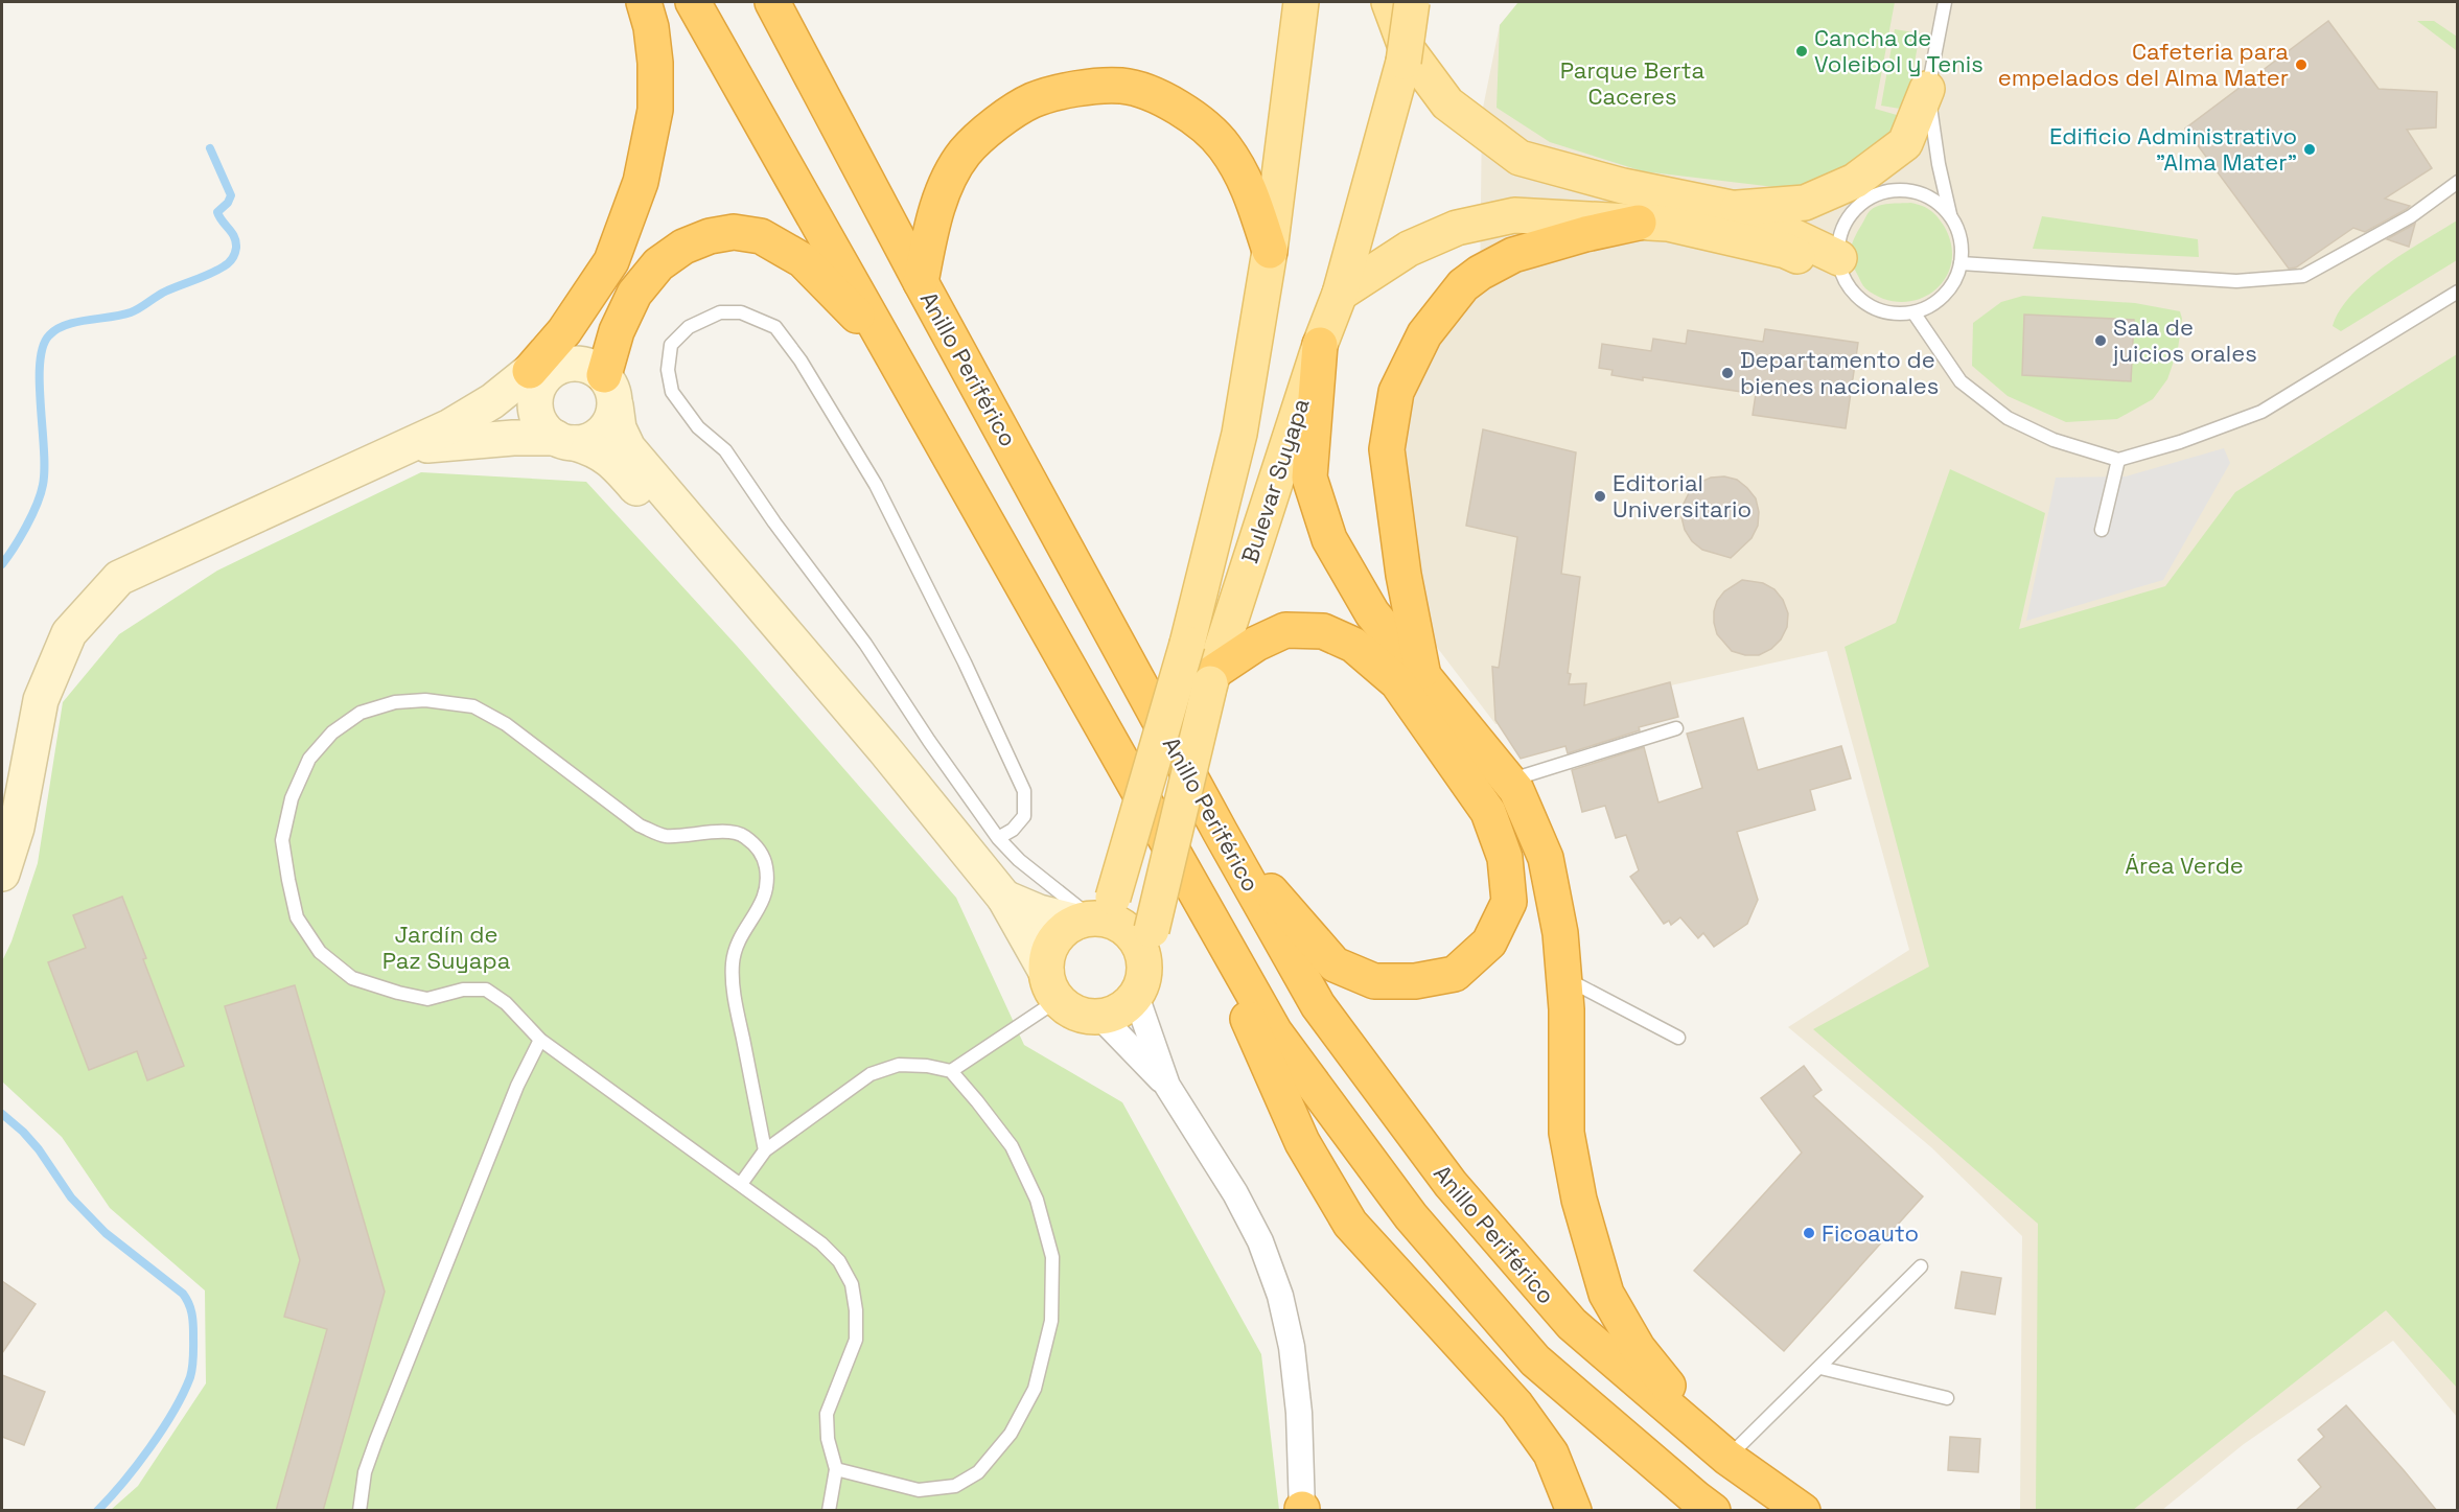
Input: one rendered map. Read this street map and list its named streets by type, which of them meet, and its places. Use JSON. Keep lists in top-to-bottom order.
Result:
{
  "streets": {
    "highway": ["Anillo Periférico"],
    "main road": ["Bulevar Suyapa"]
  },
  "parks": ["Parque Berta Caceres", "Área Verde", "Jardín de Paz Suyapa"],
  "places": [
    "Cancha de Voleibol y Tenis",
    "Cafeteria para empelados del Alma Mater",
    "Edificio Administrativo \"Alma Mater\"",
    "Sala de juicios orales",
    "Departamento de bienes nacionales",
    "Editorial Universitario",
    "Ficoauto"
  ]
}
